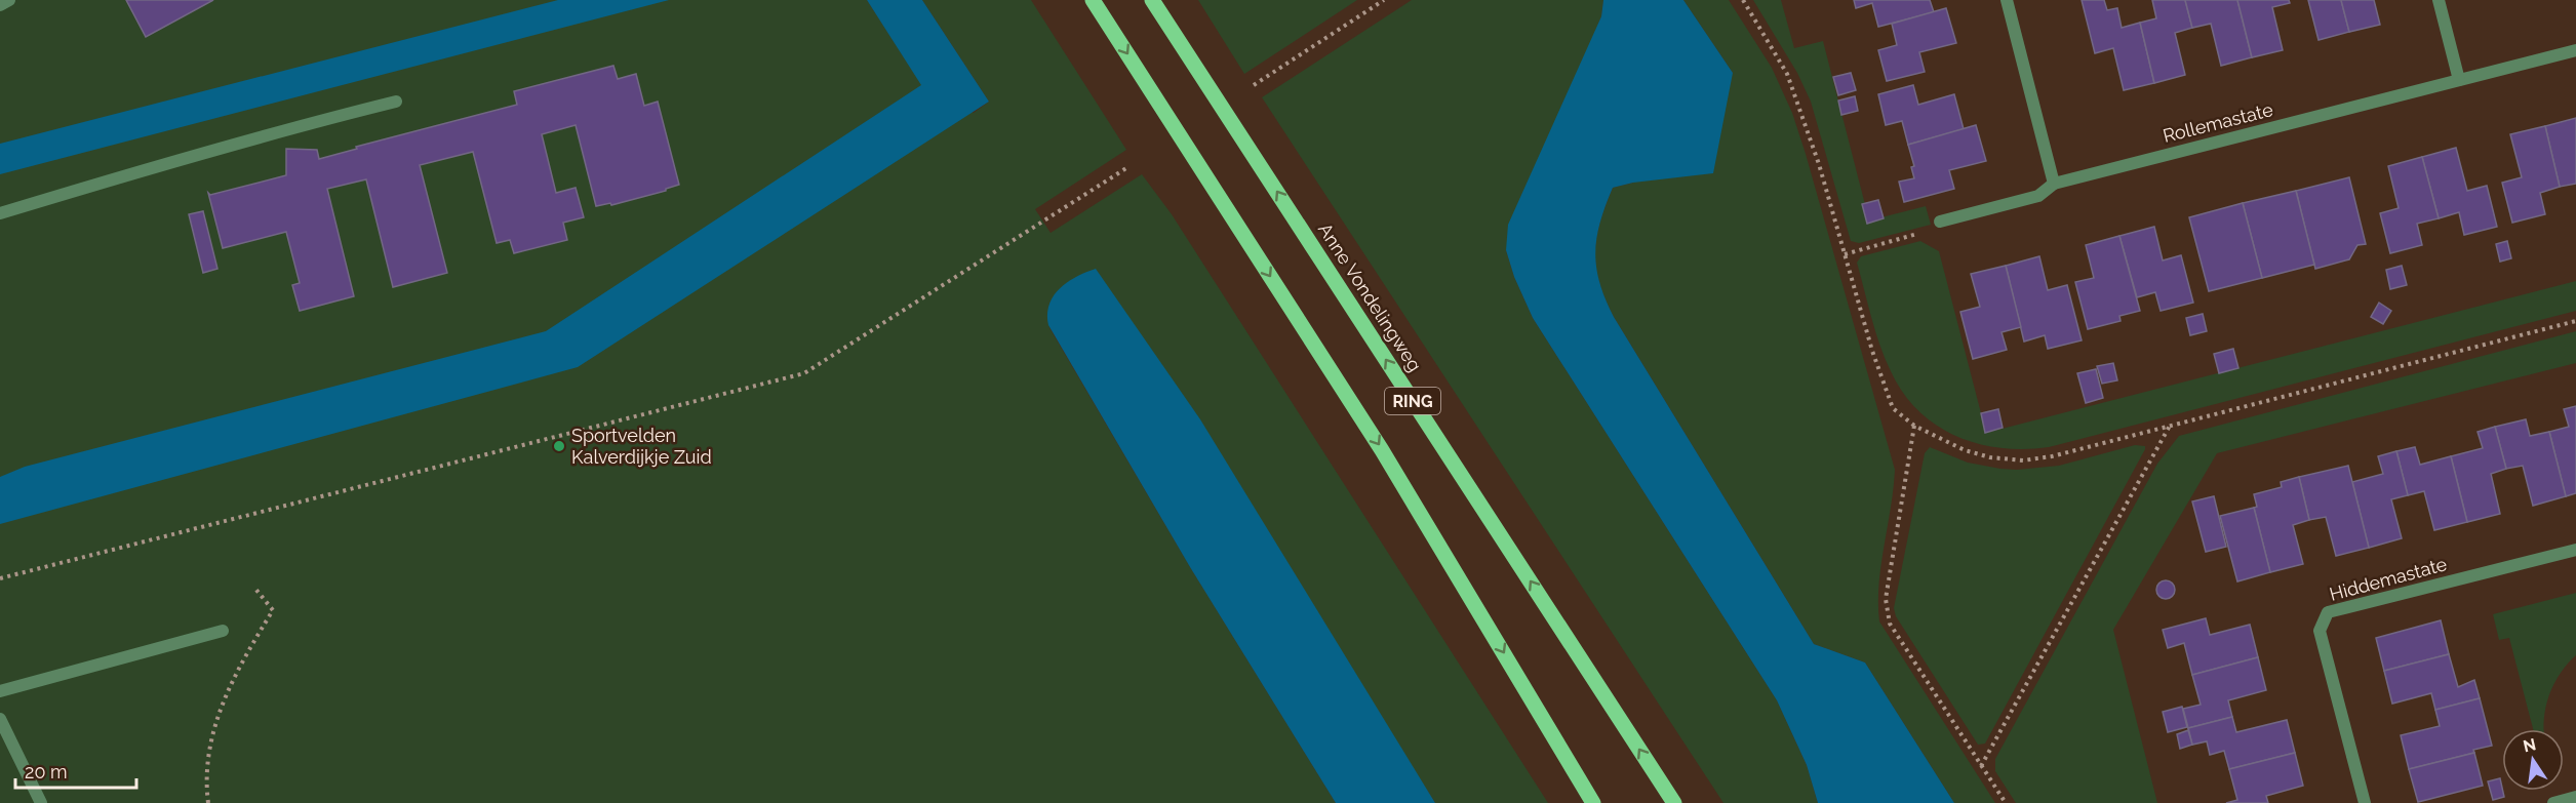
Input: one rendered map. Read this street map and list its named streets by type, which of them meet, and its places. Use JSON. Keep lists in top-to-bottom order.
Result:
{
  "streets": {
    "main road": ["Anne Vondelingweg", "RING"],
    "street": ["Rollemastate", "Hiddemastate"]
  },
  "places": ["Sportvelden Kalverdijkje Zuid"],
  "scale_bar": "20 m",
  "north": "top"
}
